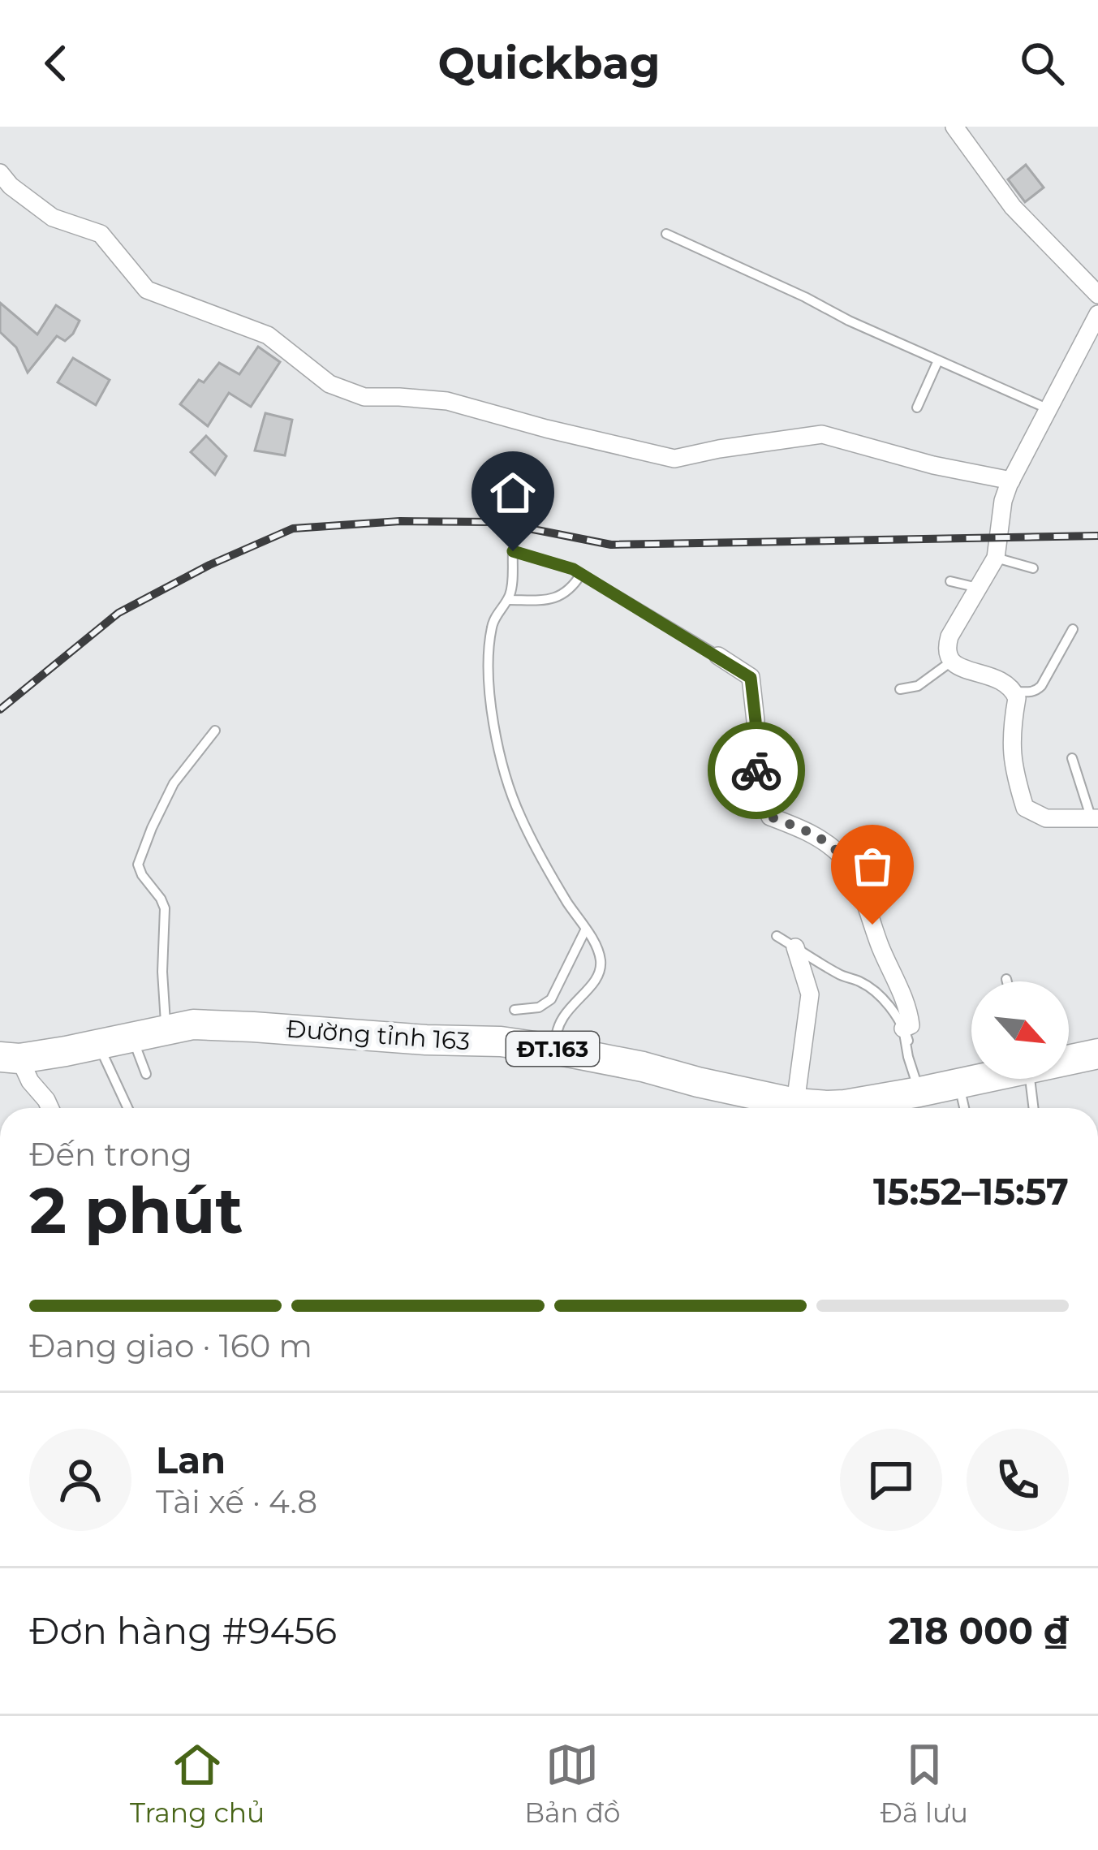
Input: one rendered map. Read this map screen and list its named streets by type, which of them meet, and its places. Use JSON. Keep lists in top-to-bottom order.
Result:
{
  "streets": {
    "main road": ["Đường tỉnh 163", "ĐT.163"]
  },
  "north": "bottom right",
  "page": {
    "header": "Quickbag",
    "heading": ["2 phút", "Đến trong", "15:52–15:57"],
    "panel": [
      "Lan",
      "Tài xế · 4.8",
      "Đơn hàng #9456",
      "218 000 ₫"
    ],
    "bar": "Đang giao · 160 m",
    "tabs": ["Trang chủ", "Bản đồ", "Đã lưu"]
  }
}
